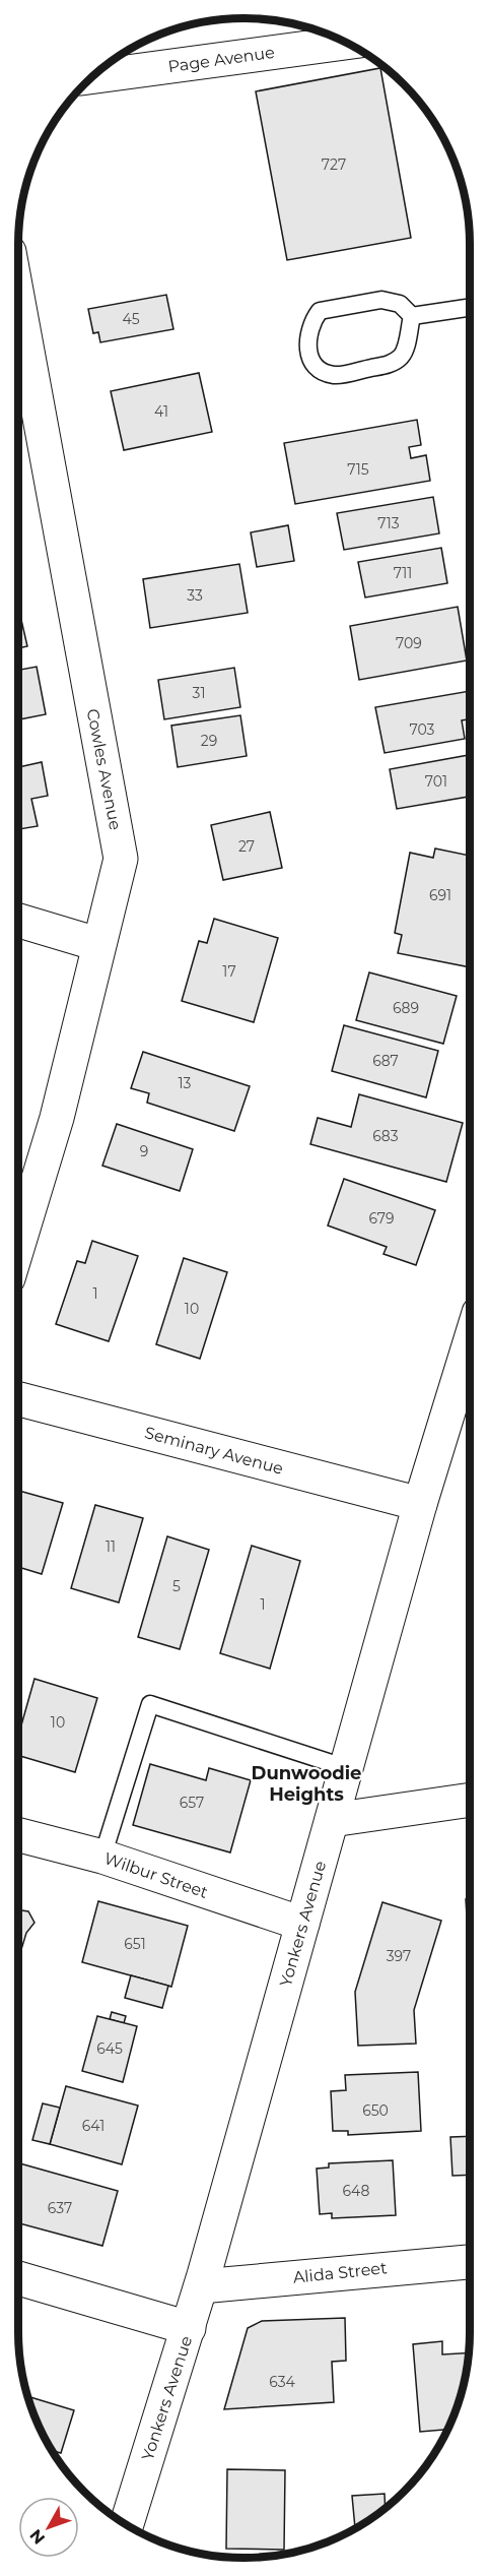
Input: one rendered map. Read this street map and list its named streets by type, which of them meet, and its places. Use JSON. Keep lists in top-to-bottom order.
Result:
{
  "streets": {
    "street": [
      "Page Avenue",
      "Cowles Avenue",
      "Seminary Avenue",
      "Wilbur Street",
      "Yonkers Avenue",
      "Alida Street"
    ]
  },
  "crossings": [
    ["Seminary Avenue", "Yonkers Avenue"],
    ["Wilbur Street", "Yonkers Avenue"],
    ["Yonkers Avenue", "Alida Street"]
  ],
  "districts": ["Dunwoodie Heights"],
  "house_numbers": [
    "727",
    "45",
    "41",
    "715",
    "713",
    "711",
    "33",
    "709",
    "31",
    "703",
    "29",
    "701",
    "27",
    "691",
    "17",
    "689",
    "687",
    "13",
    "683",
    "9",
    "679",
    "1",
    "10",
    "11",
    "5",
    "1",
    "10",
    "657",
    "651",
    "397",
    "645",
    "650",
    "641",
    "648",
    "637",
    "634"
  ],
  "north": "bottom left"
}
